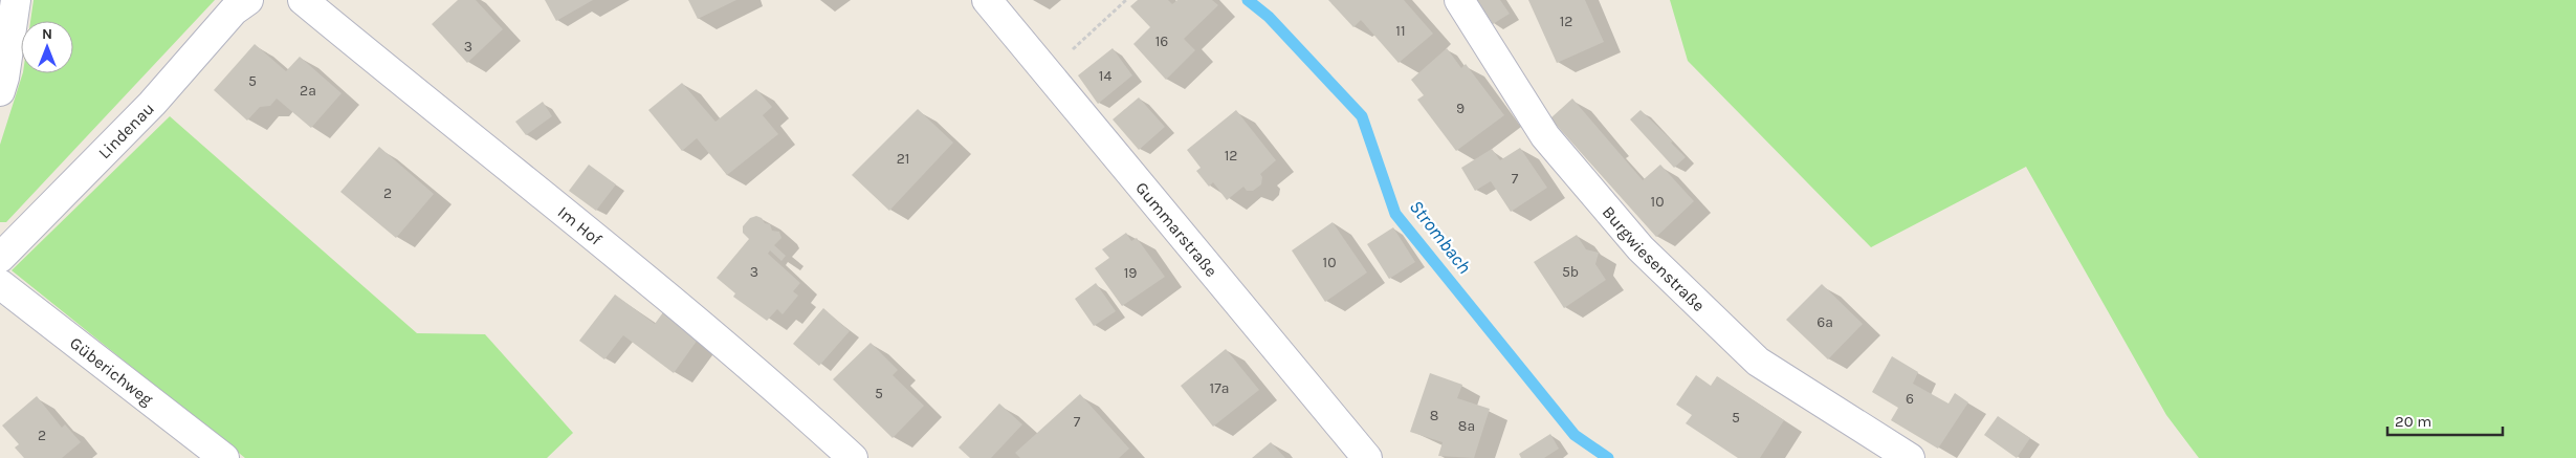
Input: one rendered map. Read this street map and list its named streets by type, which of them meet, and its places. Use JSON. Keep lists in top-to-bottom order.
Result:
{
  "streets": {
    "street": [
      "Lindenau",
      "Im Hof",
      "Gummarstraße",
      "Burgwiesenstraße",
      "Güberichweg"
    ]
  },
  "water": ["Strombach"],
  "house_numbers": [
    "12",
    "11",
    "16",
    "3",
    "14",
    "5",
    "2a",
    "9",
    "12",
    "21",
    "7",
    "2",
    "10",
    "10",
    "3",
    "5b",
    "19",
    "6a",
    "17a",
    "5",
    "6",
    "8",
    "5",
    "7",
    "8a",
    "2"
  ],
  "scale_bar": "20 m",
  "north": "top"
}
